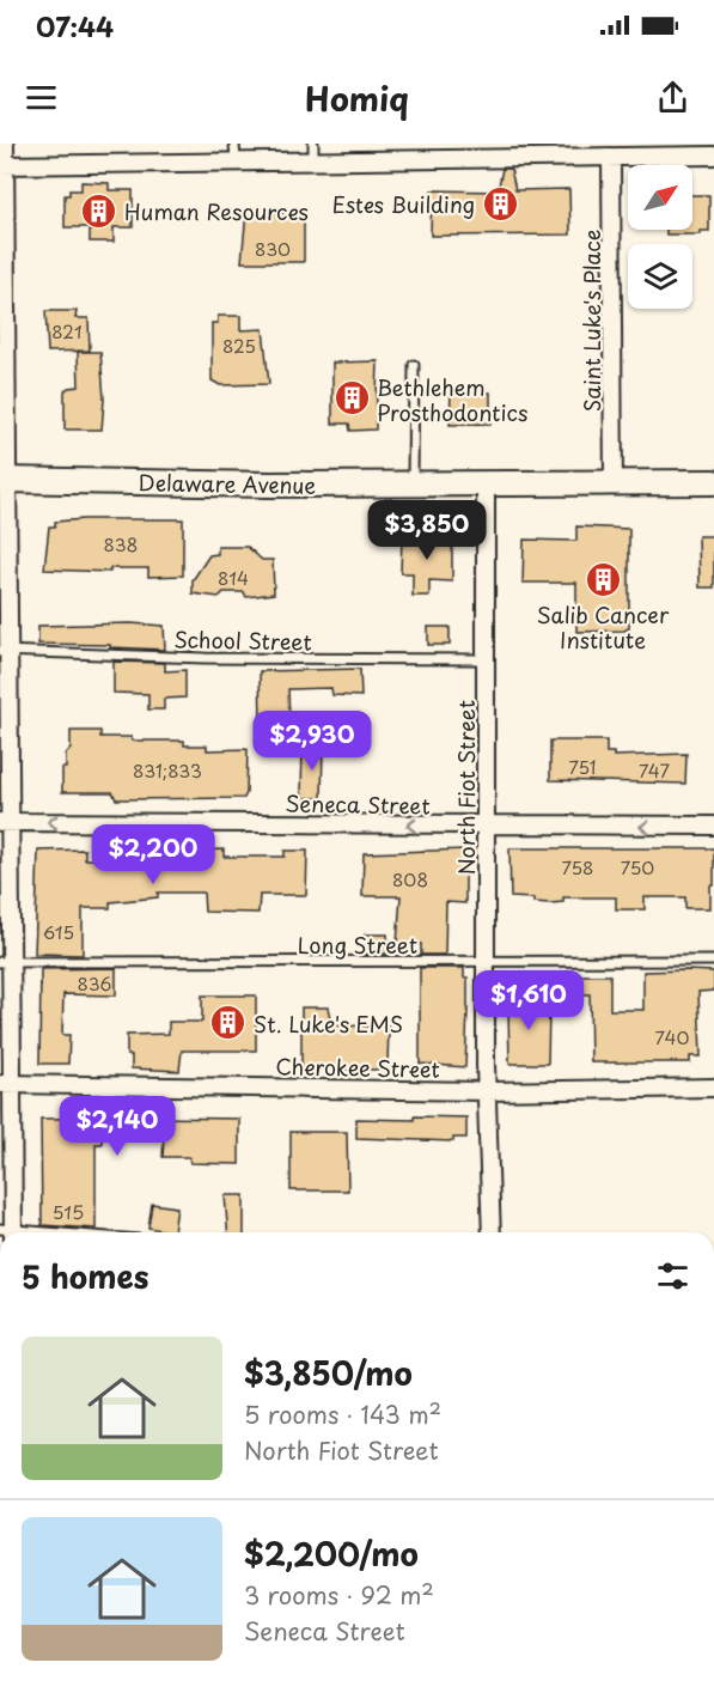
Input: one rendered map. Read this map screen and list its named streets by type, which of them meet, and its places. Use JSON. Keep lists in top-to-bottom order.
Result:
{
  "streets": {
    "main road": ["Delaware Avenue"],
    "street": [
      "Saint Luke's Place",
      "North Fiot Street",
      "Seneca Street",
      "Cherokee Street"
    ],
    "lane": ["School Street", "Long Street"]
  },
  "crossings": [
    ["Saint Luke's Place", "Delaware Avenue"],
    ["Delaware Avenue", "North Fiot Street"],
    ["School Street", "North Fiot Street"],
    ["North Fiot Street", "Seneca Street"],
    ["North Fiot Street", "Long Street"],
    ["North Fiot Street", "Cherokee Street"]
  ],
  "one_way": ["Seneca Street"],
  "places": {
    "building": [
      "Estes Building",
      "Human Resources",
      "Bethlehem Prosthodontics",
      "Salib Cancer Institute",
      "St. Luke's EMS"
    ]
  },
  "house_numbers": [
    "830",
    "821",
    "825",
    "838",
    "814",
    "751",
    "831;833",
    "747",
    "758",
    "750",
    "808",
    "615",
    "836",
    "740",
    "515"
  ],
  "north": "top right",
  "page": {
    "status": "07:44",
    "header": "Homiq",
    "price": [
      "$3,850",
      "$2,930",
      "$2,200",
      "$1,610",
      "$2,140"
    ],
    "heading": "5 homes",
    "list": [
      {
        "name": "$3,850/mo",
        "note": "5 rooms · 143 m² · North Fiot Street"
      },
      {
        "name": "$2,200/mo",
        "note": "3 rooms · 92 m² · Seneca Street"
      }
    ]
  }
}
